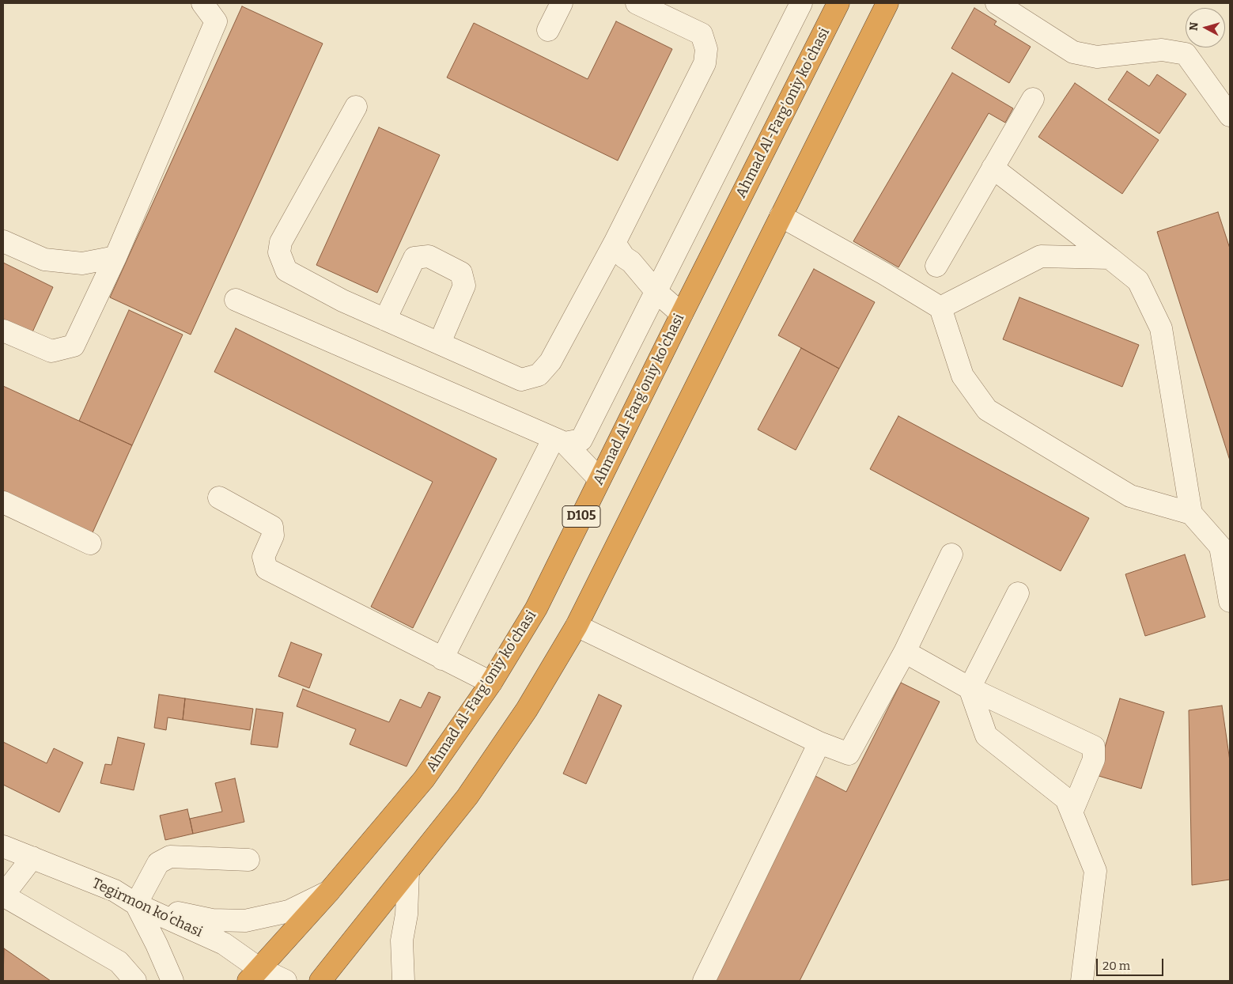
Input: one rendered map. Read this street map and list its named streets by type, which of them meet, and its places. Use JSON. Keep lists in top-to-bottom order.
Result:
{
  "streets": {
    "highway": ["Ahmad Al-Farg'oniy ko'chasi", "D105"],
    "street": ["Tegirmon koʻchasi"]
  },
  "crossings": [
    ["Ahmad Al-Farg'oniy ko'chasi", "Tegirmon koʻchasi"]
  ],
  "scale_bar": "20 m",
  "north": "left"
}
